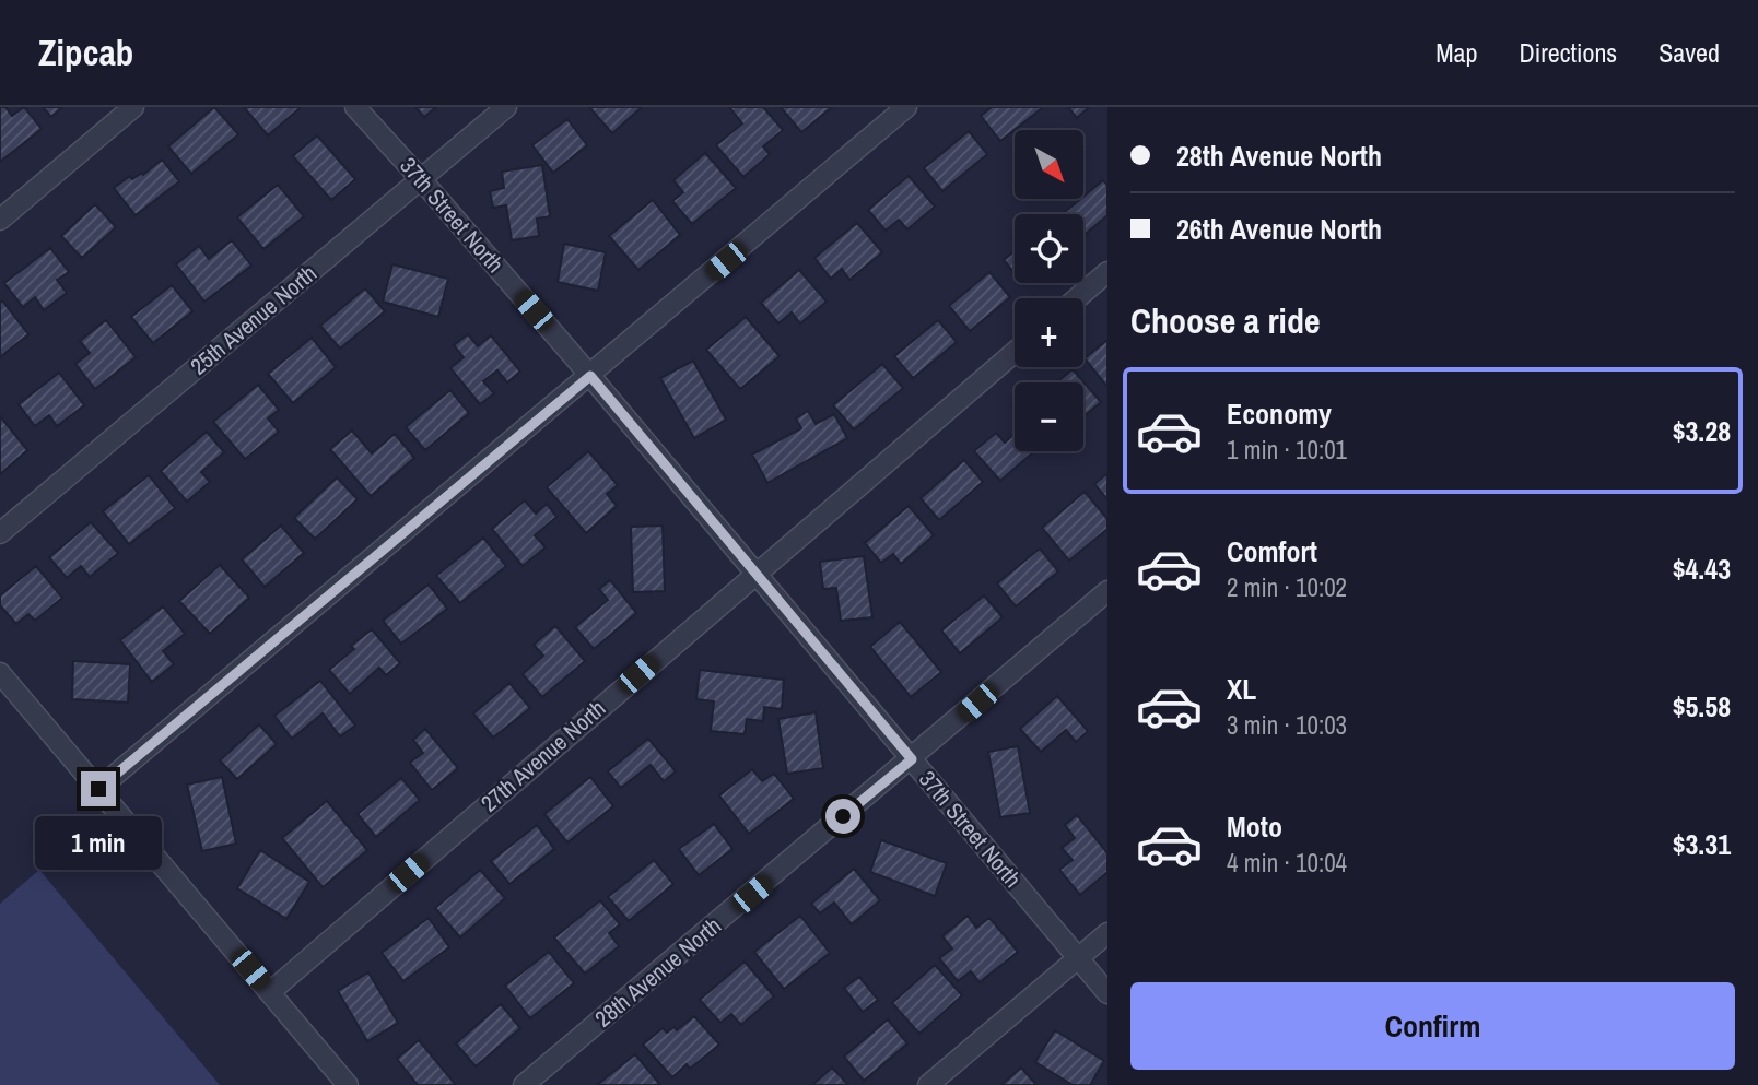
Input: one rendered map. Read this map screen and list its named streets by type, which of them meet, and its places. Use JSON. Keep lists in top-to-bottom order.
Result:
{
  "streets": {
    "street": [
      "37th Street North",
      "25th Avenue North",
      "27th Avenue North",
      "28th Avenue North"
    ]
  },
  "crossings": [
    ["37th Street North", "25th Avenue North"],
    ["37th Street North", "27th Avenue North"],
    ["37th Street North", "28th Avenue North"]
  ],
  "north": "bottom right",
  "page": {
    "header": "Zipcab",
    "nav": ["Map", "Directions", "Saved"],
    "banner": ["28th Avenue North", "26th Avenue North"],
    "map_buttons": ["+", "−"],
    "heading": "Choose a ride",
    "list": [
      {
        "name": "Economy",
        "note": "1 min · 10:01",
        "value": "$3.28"
      },
      {
        "name": "Comfort",
        "note": "2 min · 10:02",
        "value": "$4.43"
      },
      {
        "name": "XL",
        "note": "3 min · 10:03",
        "value": "$5.58"
      },
      {
        "name": "Moto",
        "note": "4 min · 10:04",
        "value": "$3.31"
      }
    ],
    "bubble": "1 min",
    "buttons": "Confirm"
  }
}
